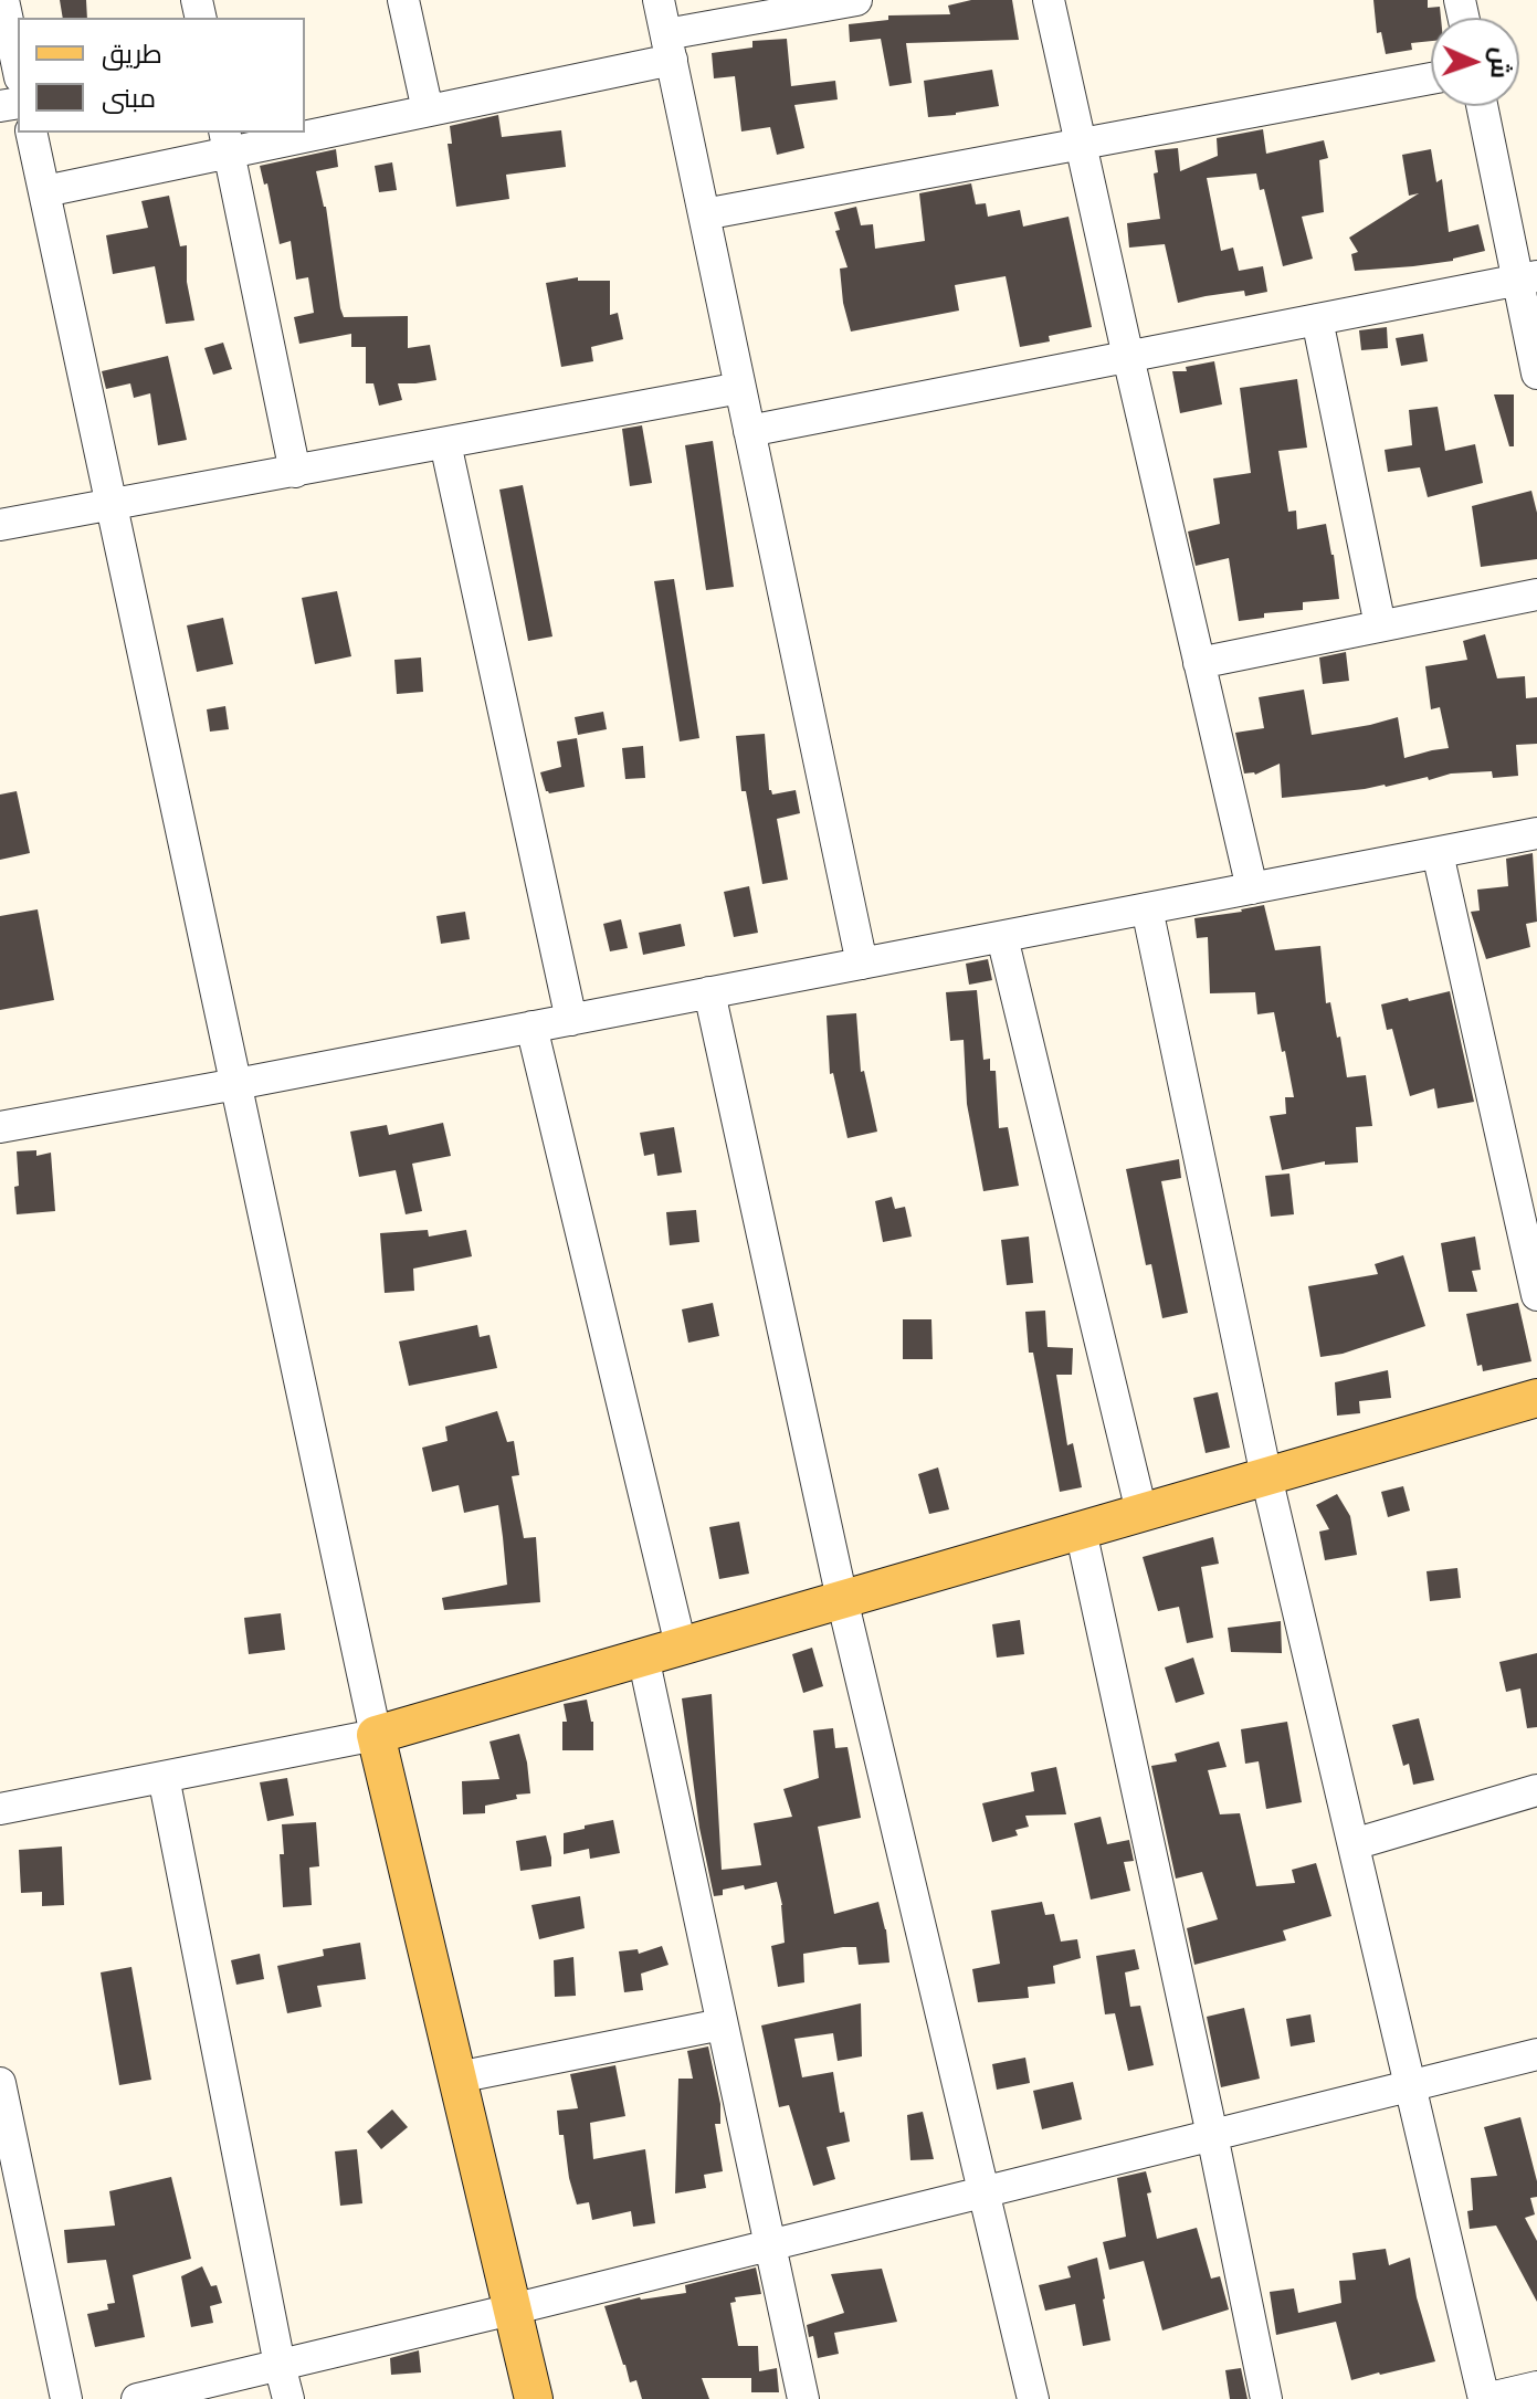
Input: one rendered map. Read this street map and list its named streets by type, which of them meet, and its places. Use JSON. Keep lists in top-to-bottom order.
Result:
{
  "legend": ["طريق", "مبنى"],
  "north": "right"
}
